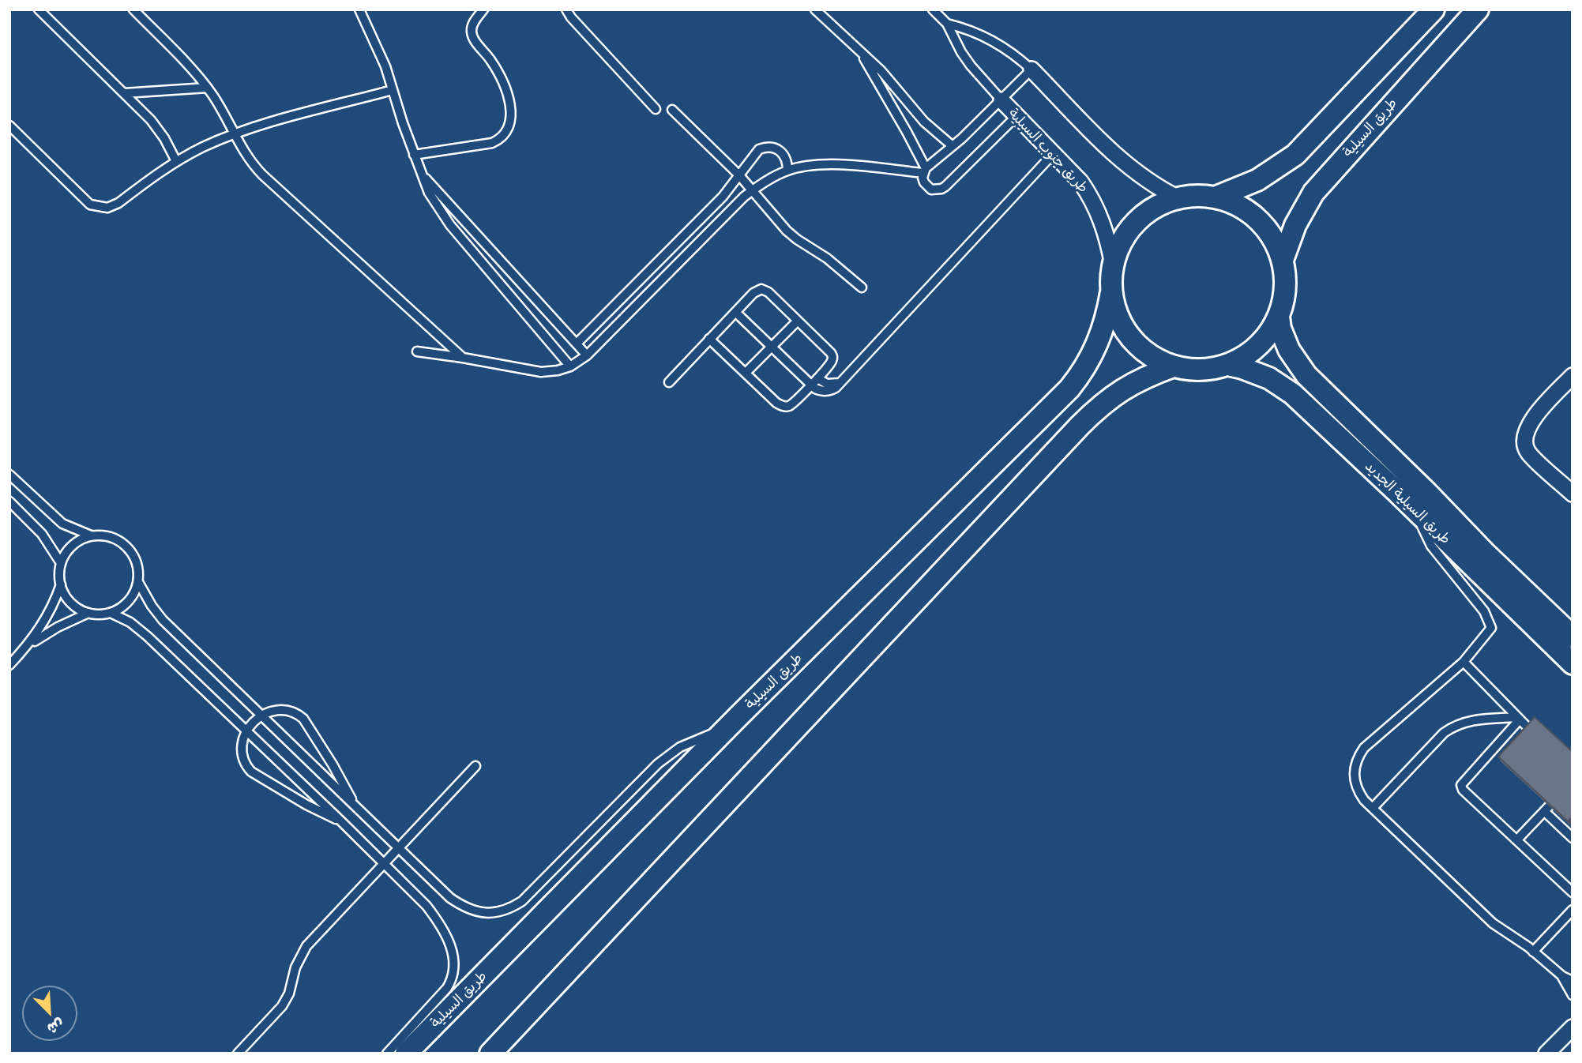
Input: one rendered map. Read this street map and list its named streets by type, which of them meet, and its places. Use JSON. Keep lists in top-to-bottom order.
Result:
{
  "streets": {
    "main road": ["طريق السيلية", "طريق السيلية الجديد"],
    "street": ["طريق جنوب السيلية"]
  },
  "crossings": [
    ["طريق السيلية", "طريق جنوب السيلية"],
    ["طريق السيلية", "طريق السيلية الجديد"],
    ["طريق جنوب السيلية", "طريق السيلية الجديد"]
  ],
  "north": "bottom right"
}
